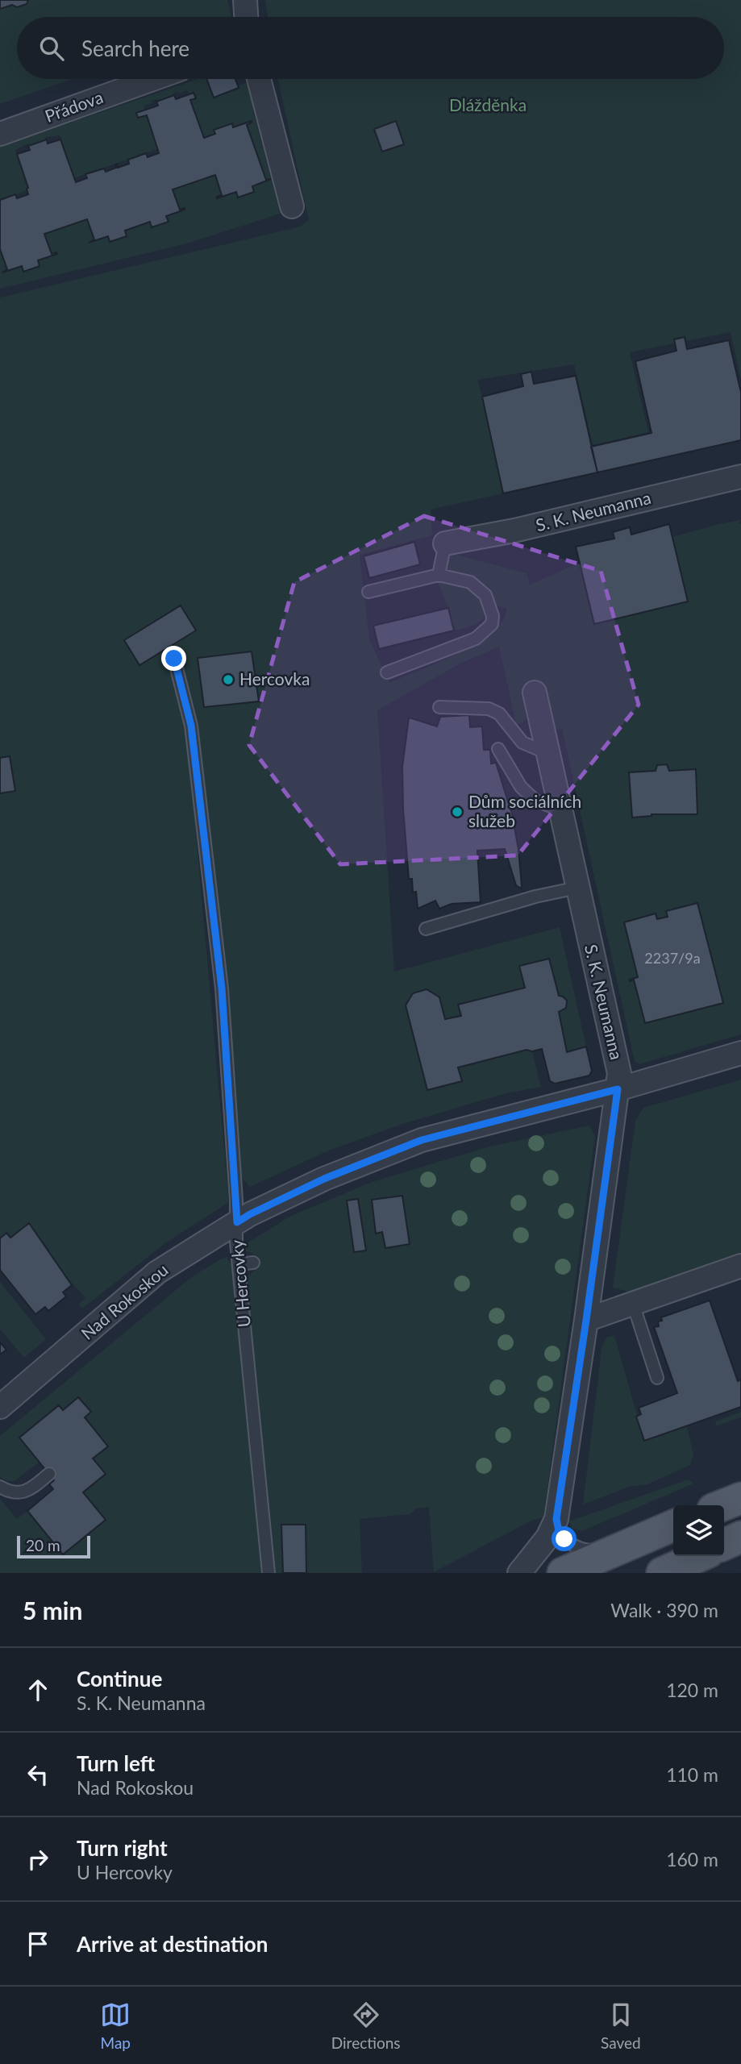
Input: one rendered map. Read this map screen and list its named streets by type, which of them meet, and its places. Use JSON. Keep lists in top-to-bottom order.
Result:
{
  "streets": {
    "street": ["Přádova", "S. K. Neumanna", "Nad Rokoskou"],
    "lane": ["U Hercovky"]
  },
  "crossings": [
    ["S. K. Neumanna", "Nad Rokoskou"],
    ["U Hercovky", "Nad Rokoskou"]
  ],
  "parks": ["Dlážděnka"],
  "places": ["Hercovka", "Dům sociálních služeb"],
  "house_numbers": ["2237/9a"],
  "scale_bar": "20 m",
  "page": {
    "search": "Search here",
    "scale": "20 m",
    "heading": ["5 min", "Walk · 390 m"],
    "list": [
      ["Continue", "S. K. Neumanna", "120 m"],
      ["Turn left", "Nad Rokoskou", "110 m"],
      ["Turn right", "U Hercovky", "160 m"],
      "Arrive at destination"
    ],
    "nav": ["Map", "Directions", "Saved"]
  }
}
